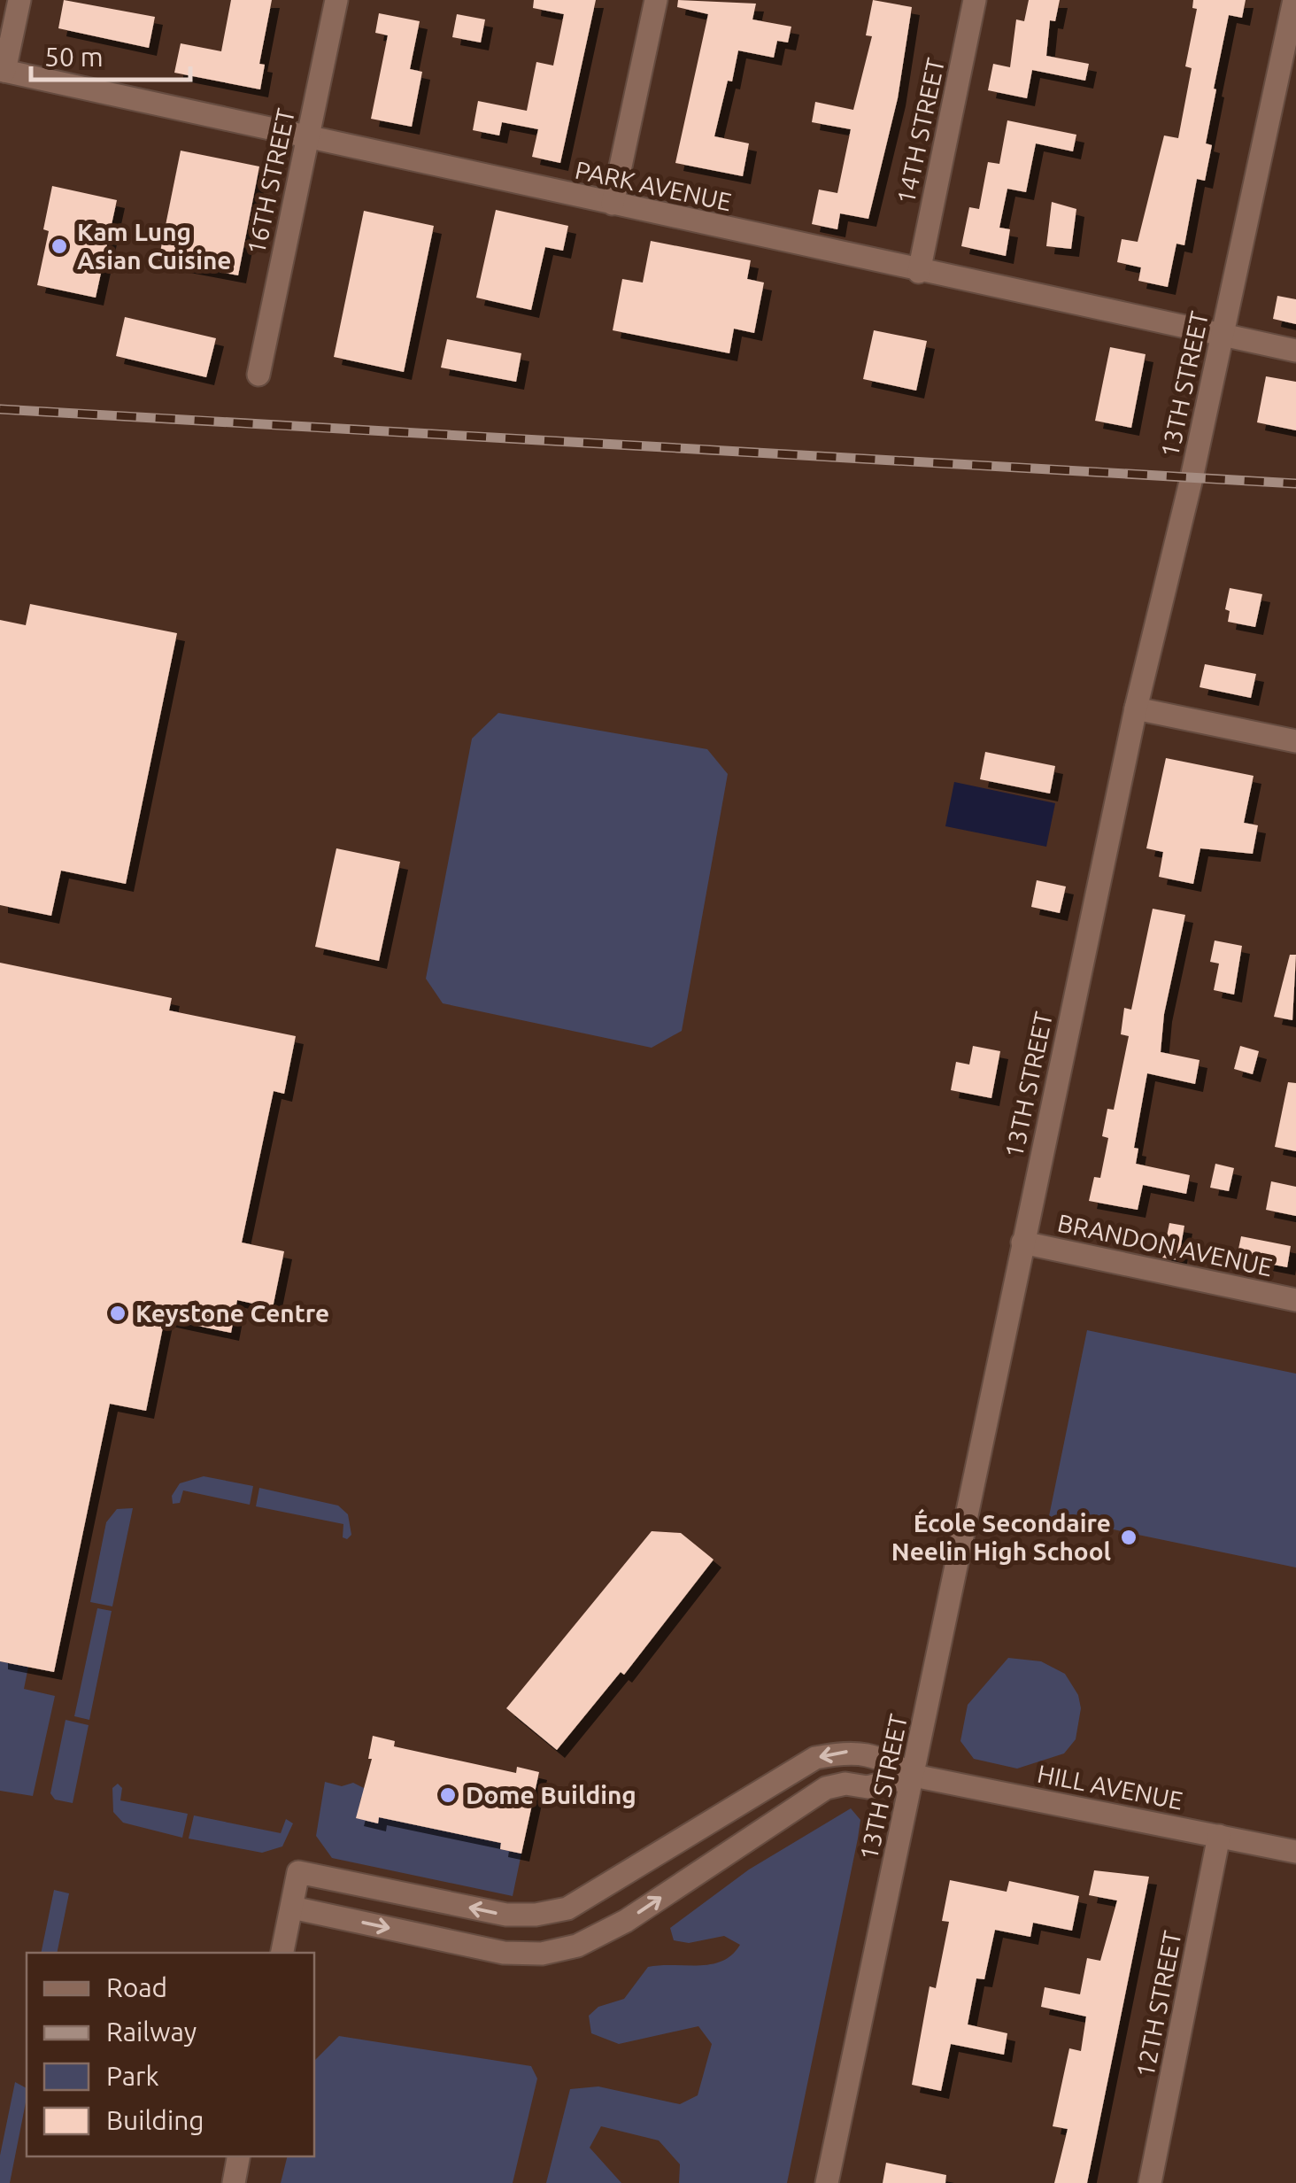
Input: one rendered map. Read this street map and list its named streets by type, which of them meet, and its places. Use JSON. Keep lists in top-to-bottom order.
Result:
{
  "streets": {
    "street": [
      "14TH STREET",
      "16TH STREET",
      "PARK AVENUE",
      "13TH STREET",
      "BRANDON AVENUE",
      "HILL AVENUE",
      "12TH STREET"
    ]
  },
  "crossings": [
    ["14TH STREET", "PARK AVENUE"],
    ["16TH STREET", "PARK AVENUE"],
    ["PARK AVENUE", "13TH STREET"],
    ["13TH STREET", "BRANDON AVENUE"],
    ["13TH STREET", "HILL AVENUE"],
    ["HILL AVENUE", "12TH STREET"]
  ],
  "places": [
    "Kam Lung Asian Cuisine",
    "Keystone Centre",
    "École Secondaire Neelin High School",
    "Dome Building"
  ],
  "legend": [
    "Road",
    "Railway",
    "Park",
    "Building"
  ],
  "scale_bar": "50 m"
}
